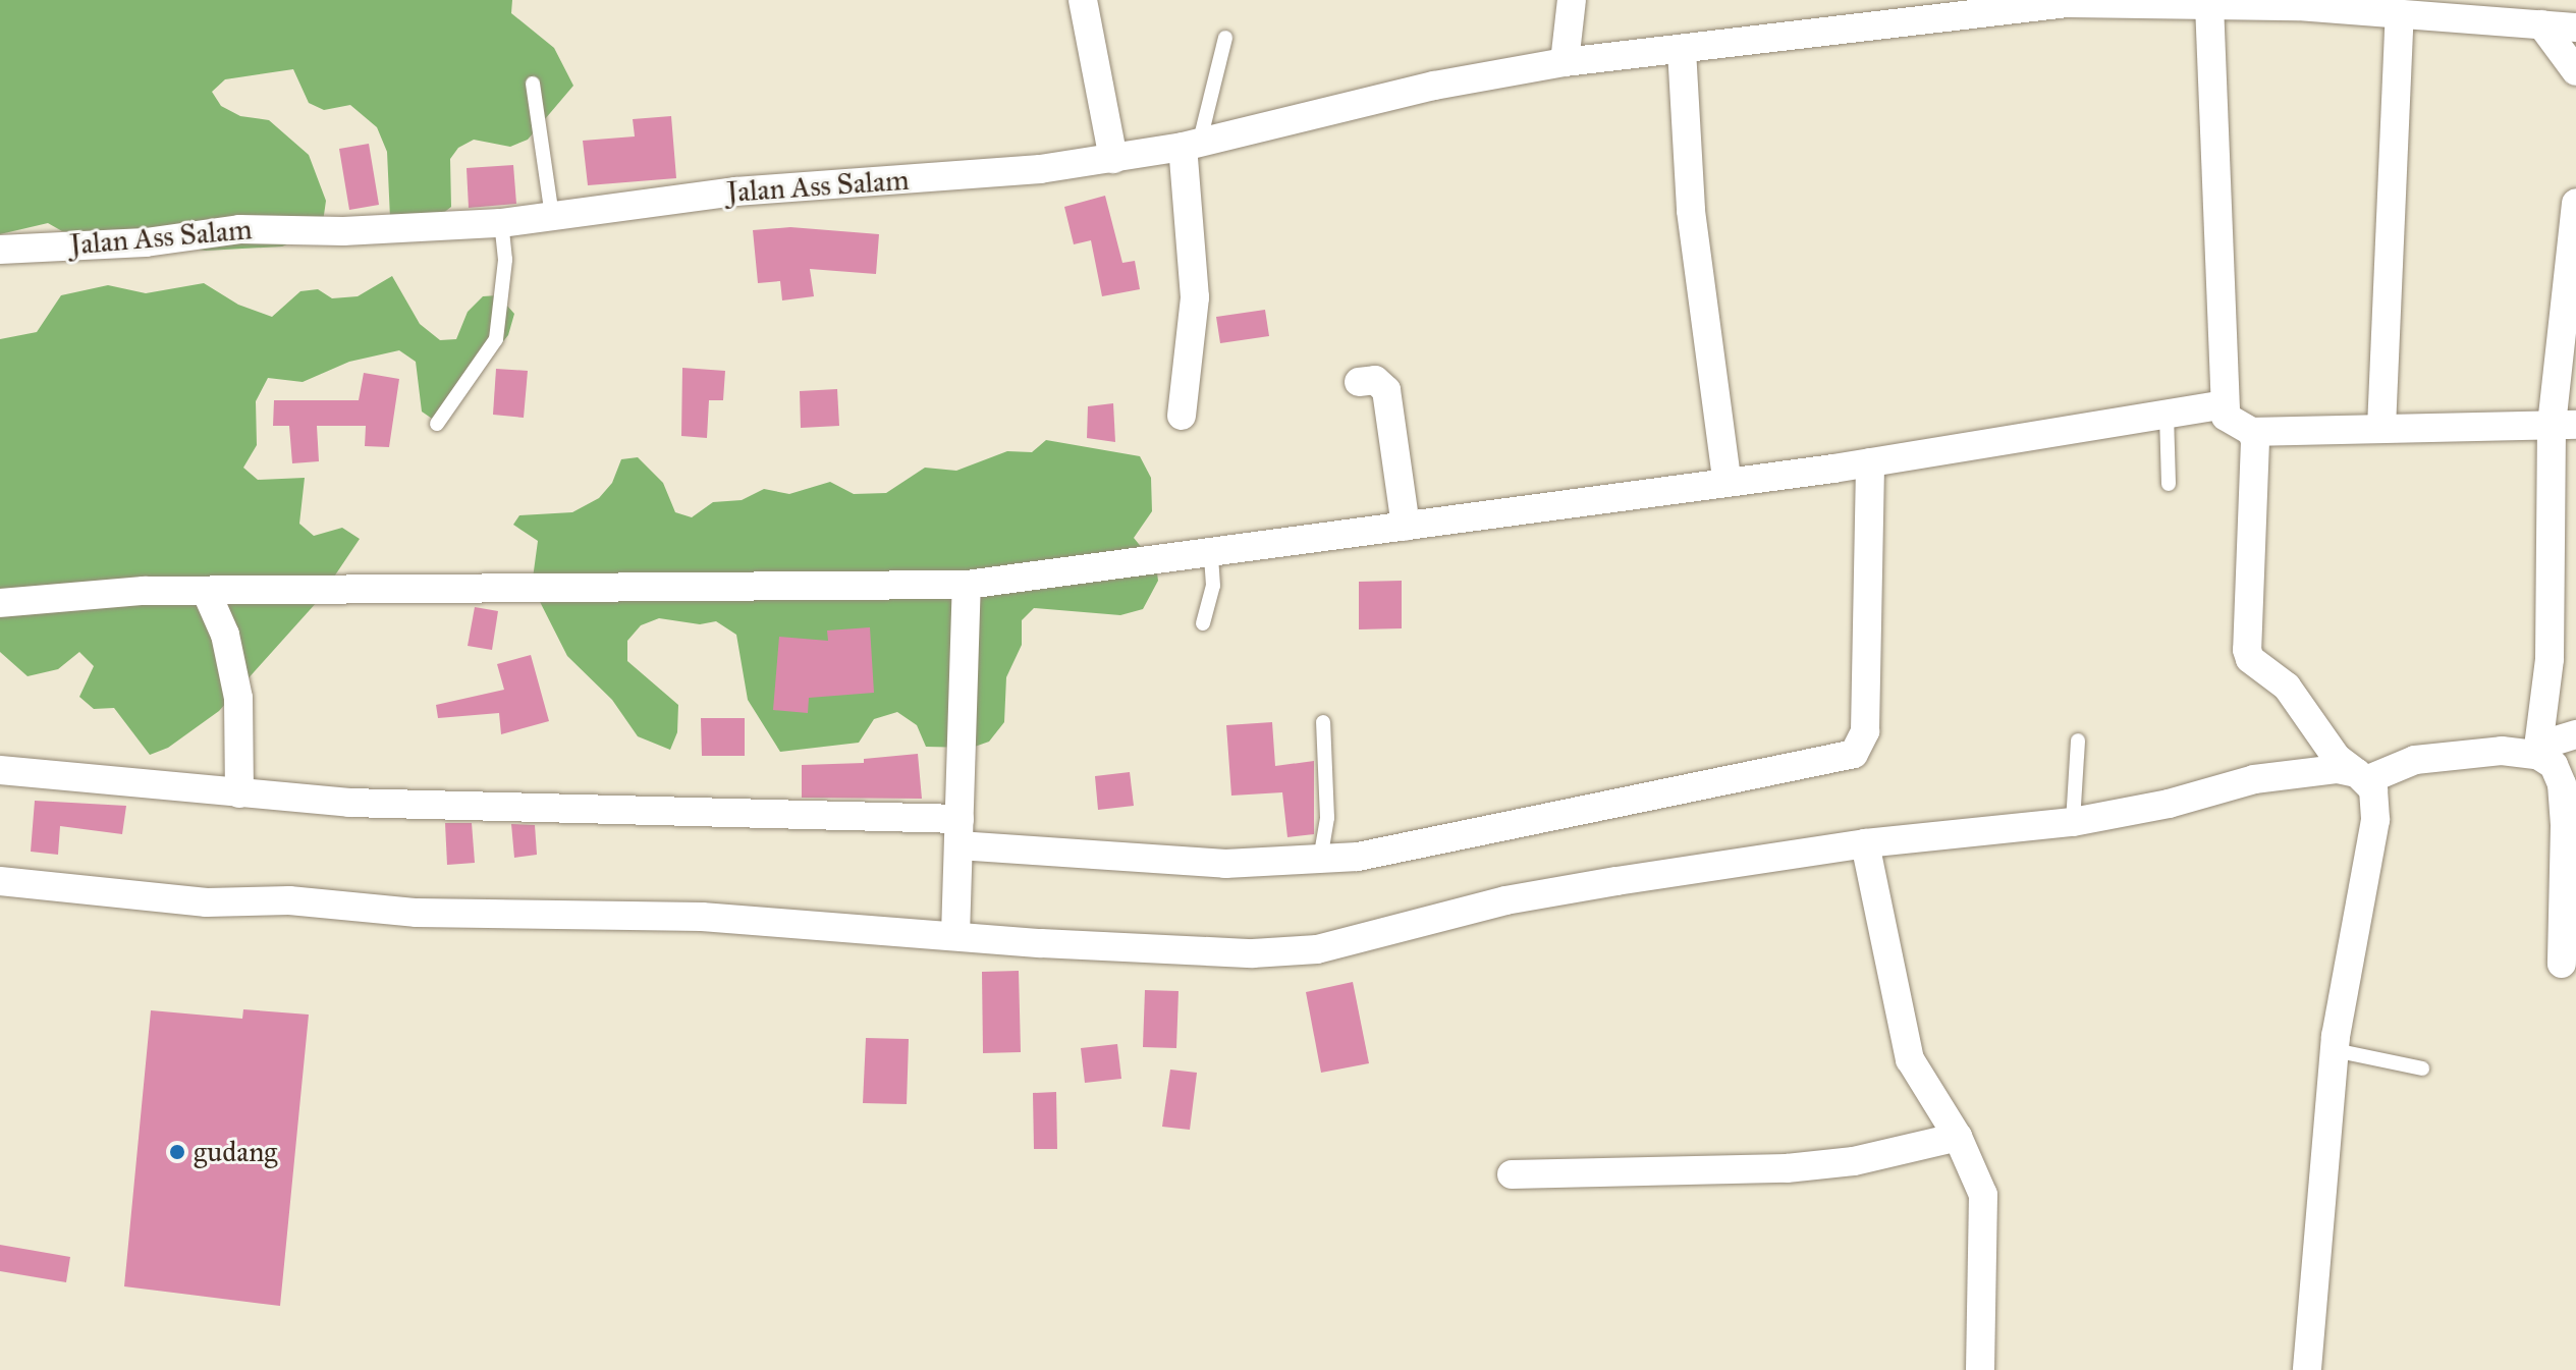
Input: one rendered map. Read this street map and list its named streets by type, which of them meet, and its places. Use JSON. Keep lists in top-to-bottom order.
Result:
{
  "streets": {
    "street": ["Jalan Ass Salam"]
  },
  "places": ["gudang"]
}
